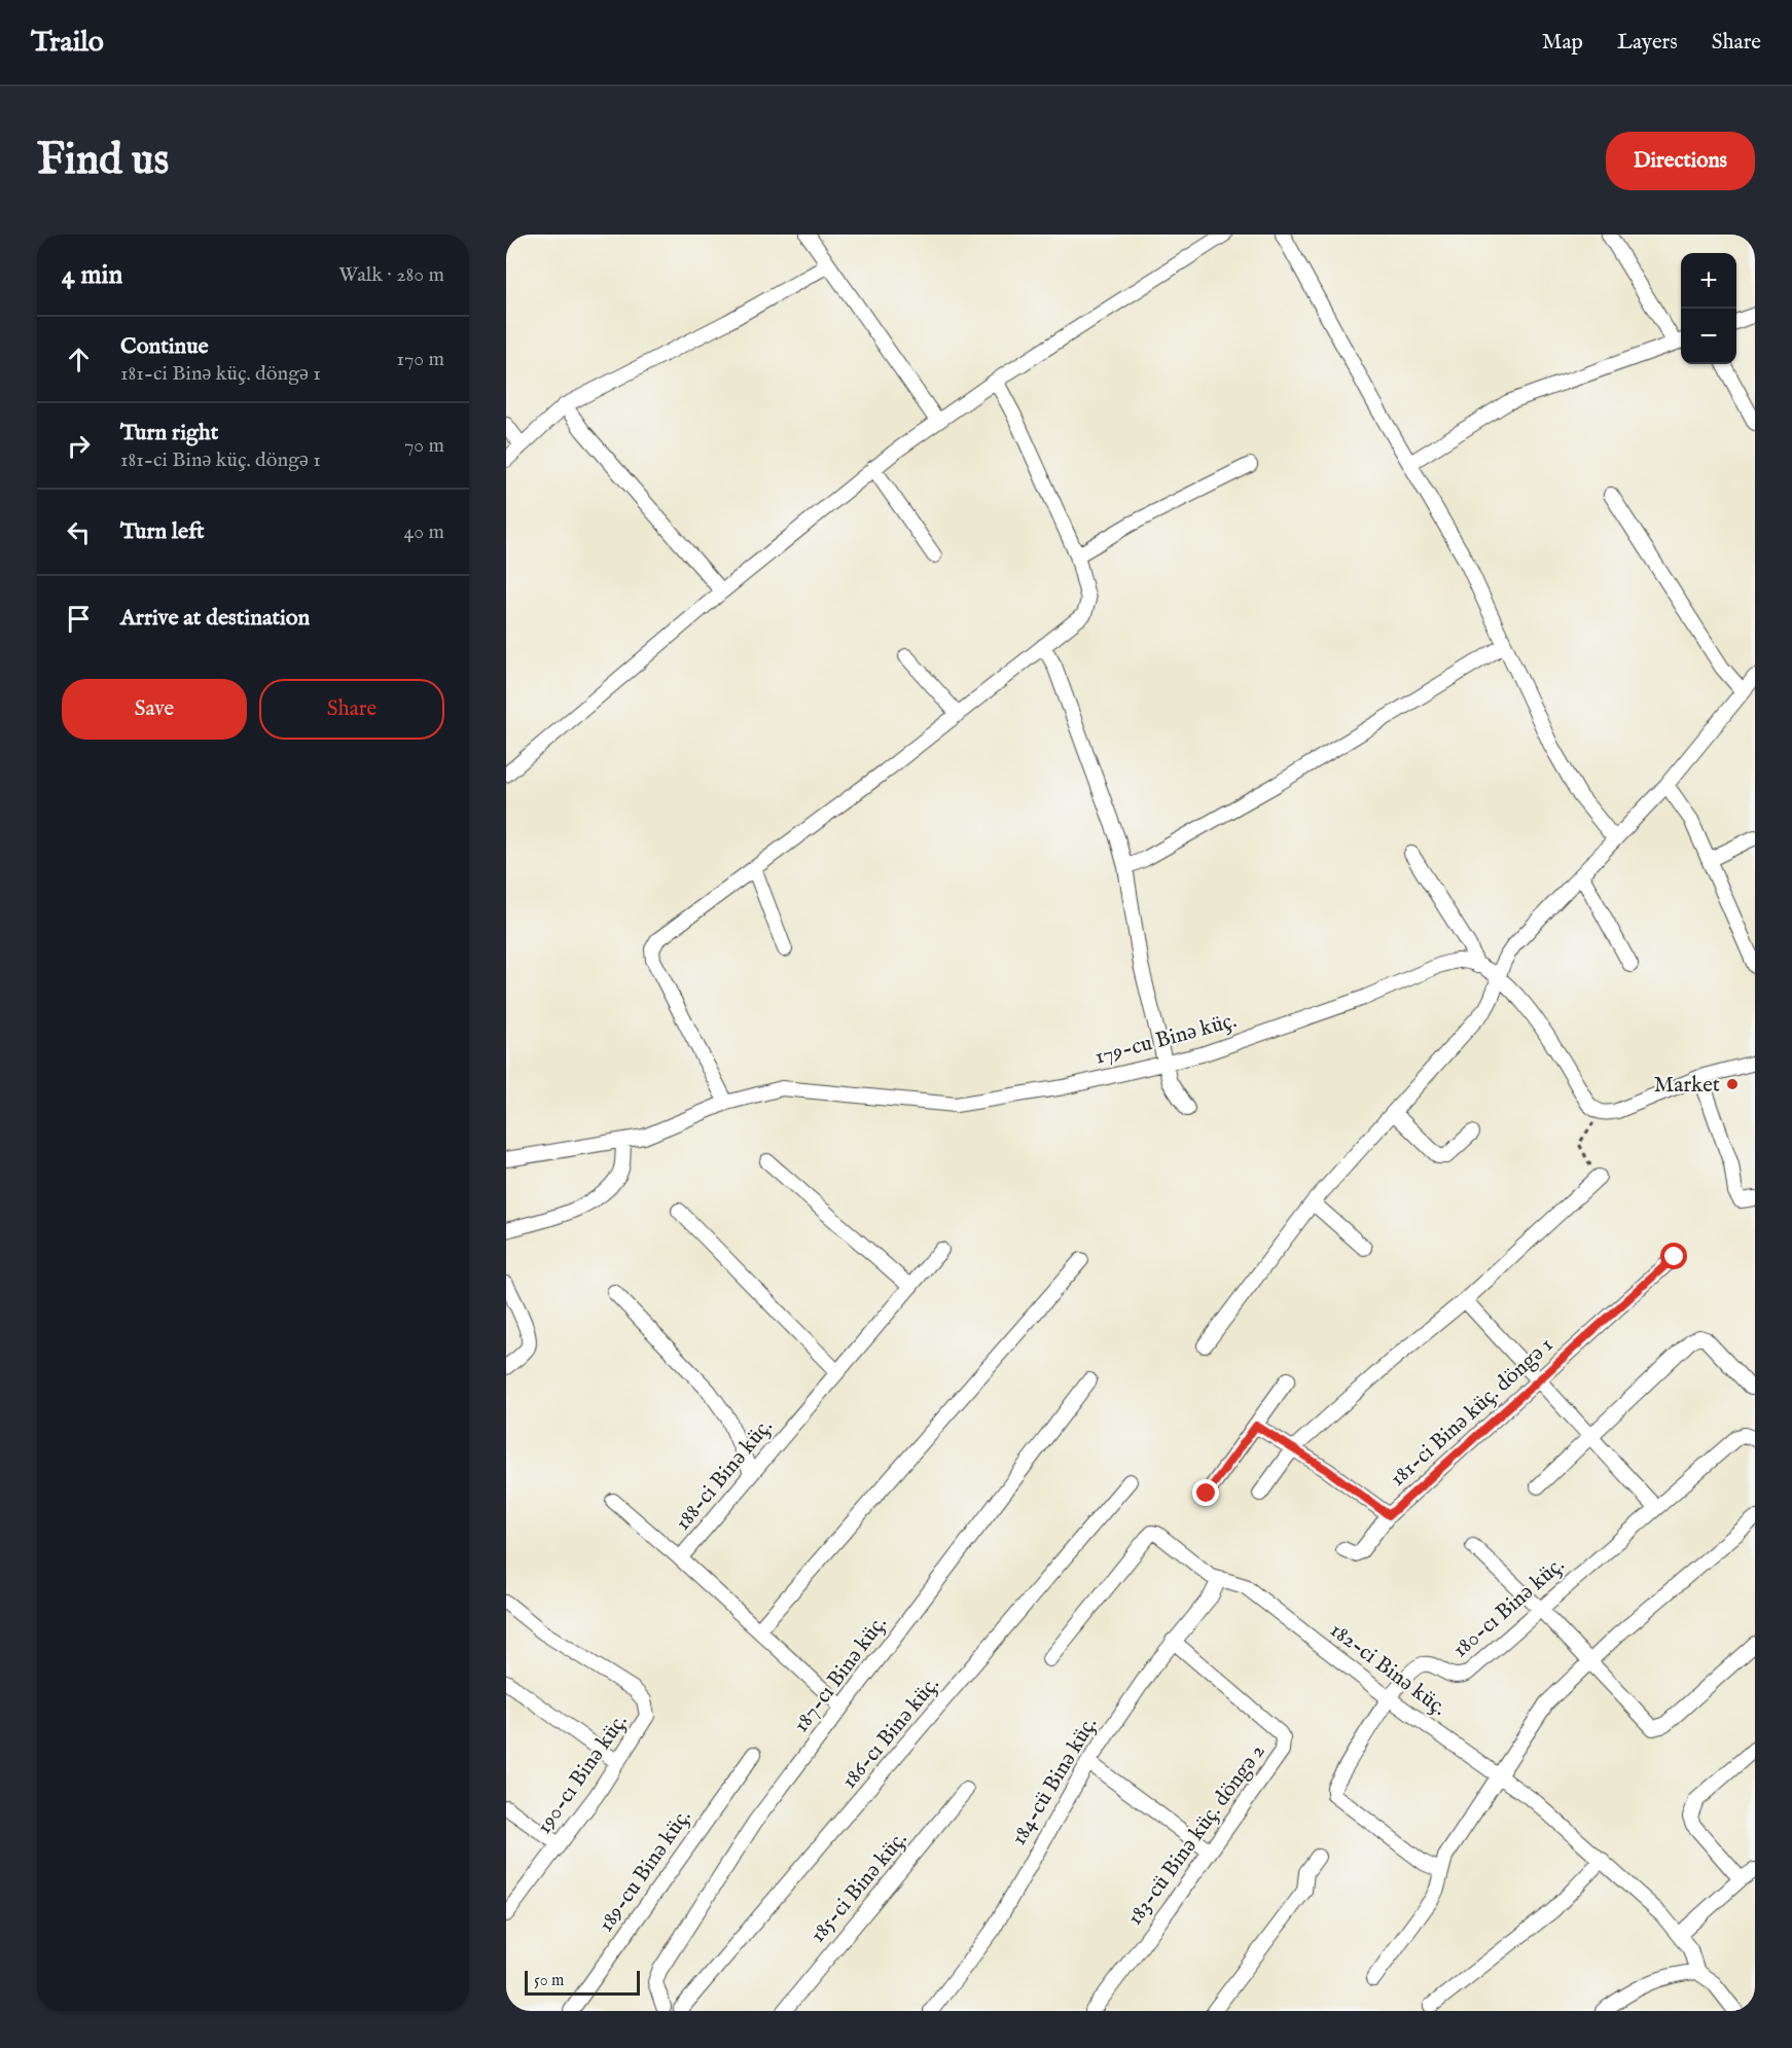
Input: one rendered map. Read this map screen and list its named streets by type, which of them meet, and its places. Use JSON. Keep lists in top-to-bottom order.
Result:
{
  "streets": {
    "street": [
      "179-cu Binə küç.",
      "181-ci Binə küç. döngə 1",
      "188-ci Binə küç.",
      "180-cı Binə küç.",
      "182-ci Binə küç.",
      "187-cı Binə küç.",
      "186-cı Binə küç.",
      "190-cı Binə küç.",
      "184-cü Binə küç.",
      "183-cü Binə küç. döngə 2",
      "189-cu Binə küç.",
      "185-ci Binə küç."
    ]
  },
  "crossings": [
    ["188-ci Binə küç.", "187-cı Binə küç."],
    ["180-cı Binə küç.", "182-ci Binə küç."],
    ["182-ci Binə küç.", "184-cü Binə küç."],
    ["184-cü Binə küç.", "183-cü Binə küç. döngə 2"]
  ],
  "places": ["Market"],
  "scale_bar": "50 m",
  "page": {
    "header": "Trailo",
    "nav": ["Map", "Layers", "Share"],
    "buttons": [
      "Directions",
      ["Save", "Share"]
    ],
    "title": "Find us",
    "heading": ["4 min", "Walk · 280 m"],
    "map_buttons": ["+", "−"],
    "list": [
      ["Continue", "181-ci Binə küç. döngə 1", "170 m"],
      ["Turn right", "181-ci Binə küç. döngə 1", "70 m"],
      ["Turn left", "40 m"],
      "Arrive at destination"
    ],
    "scale": "50 m"
  }
}
